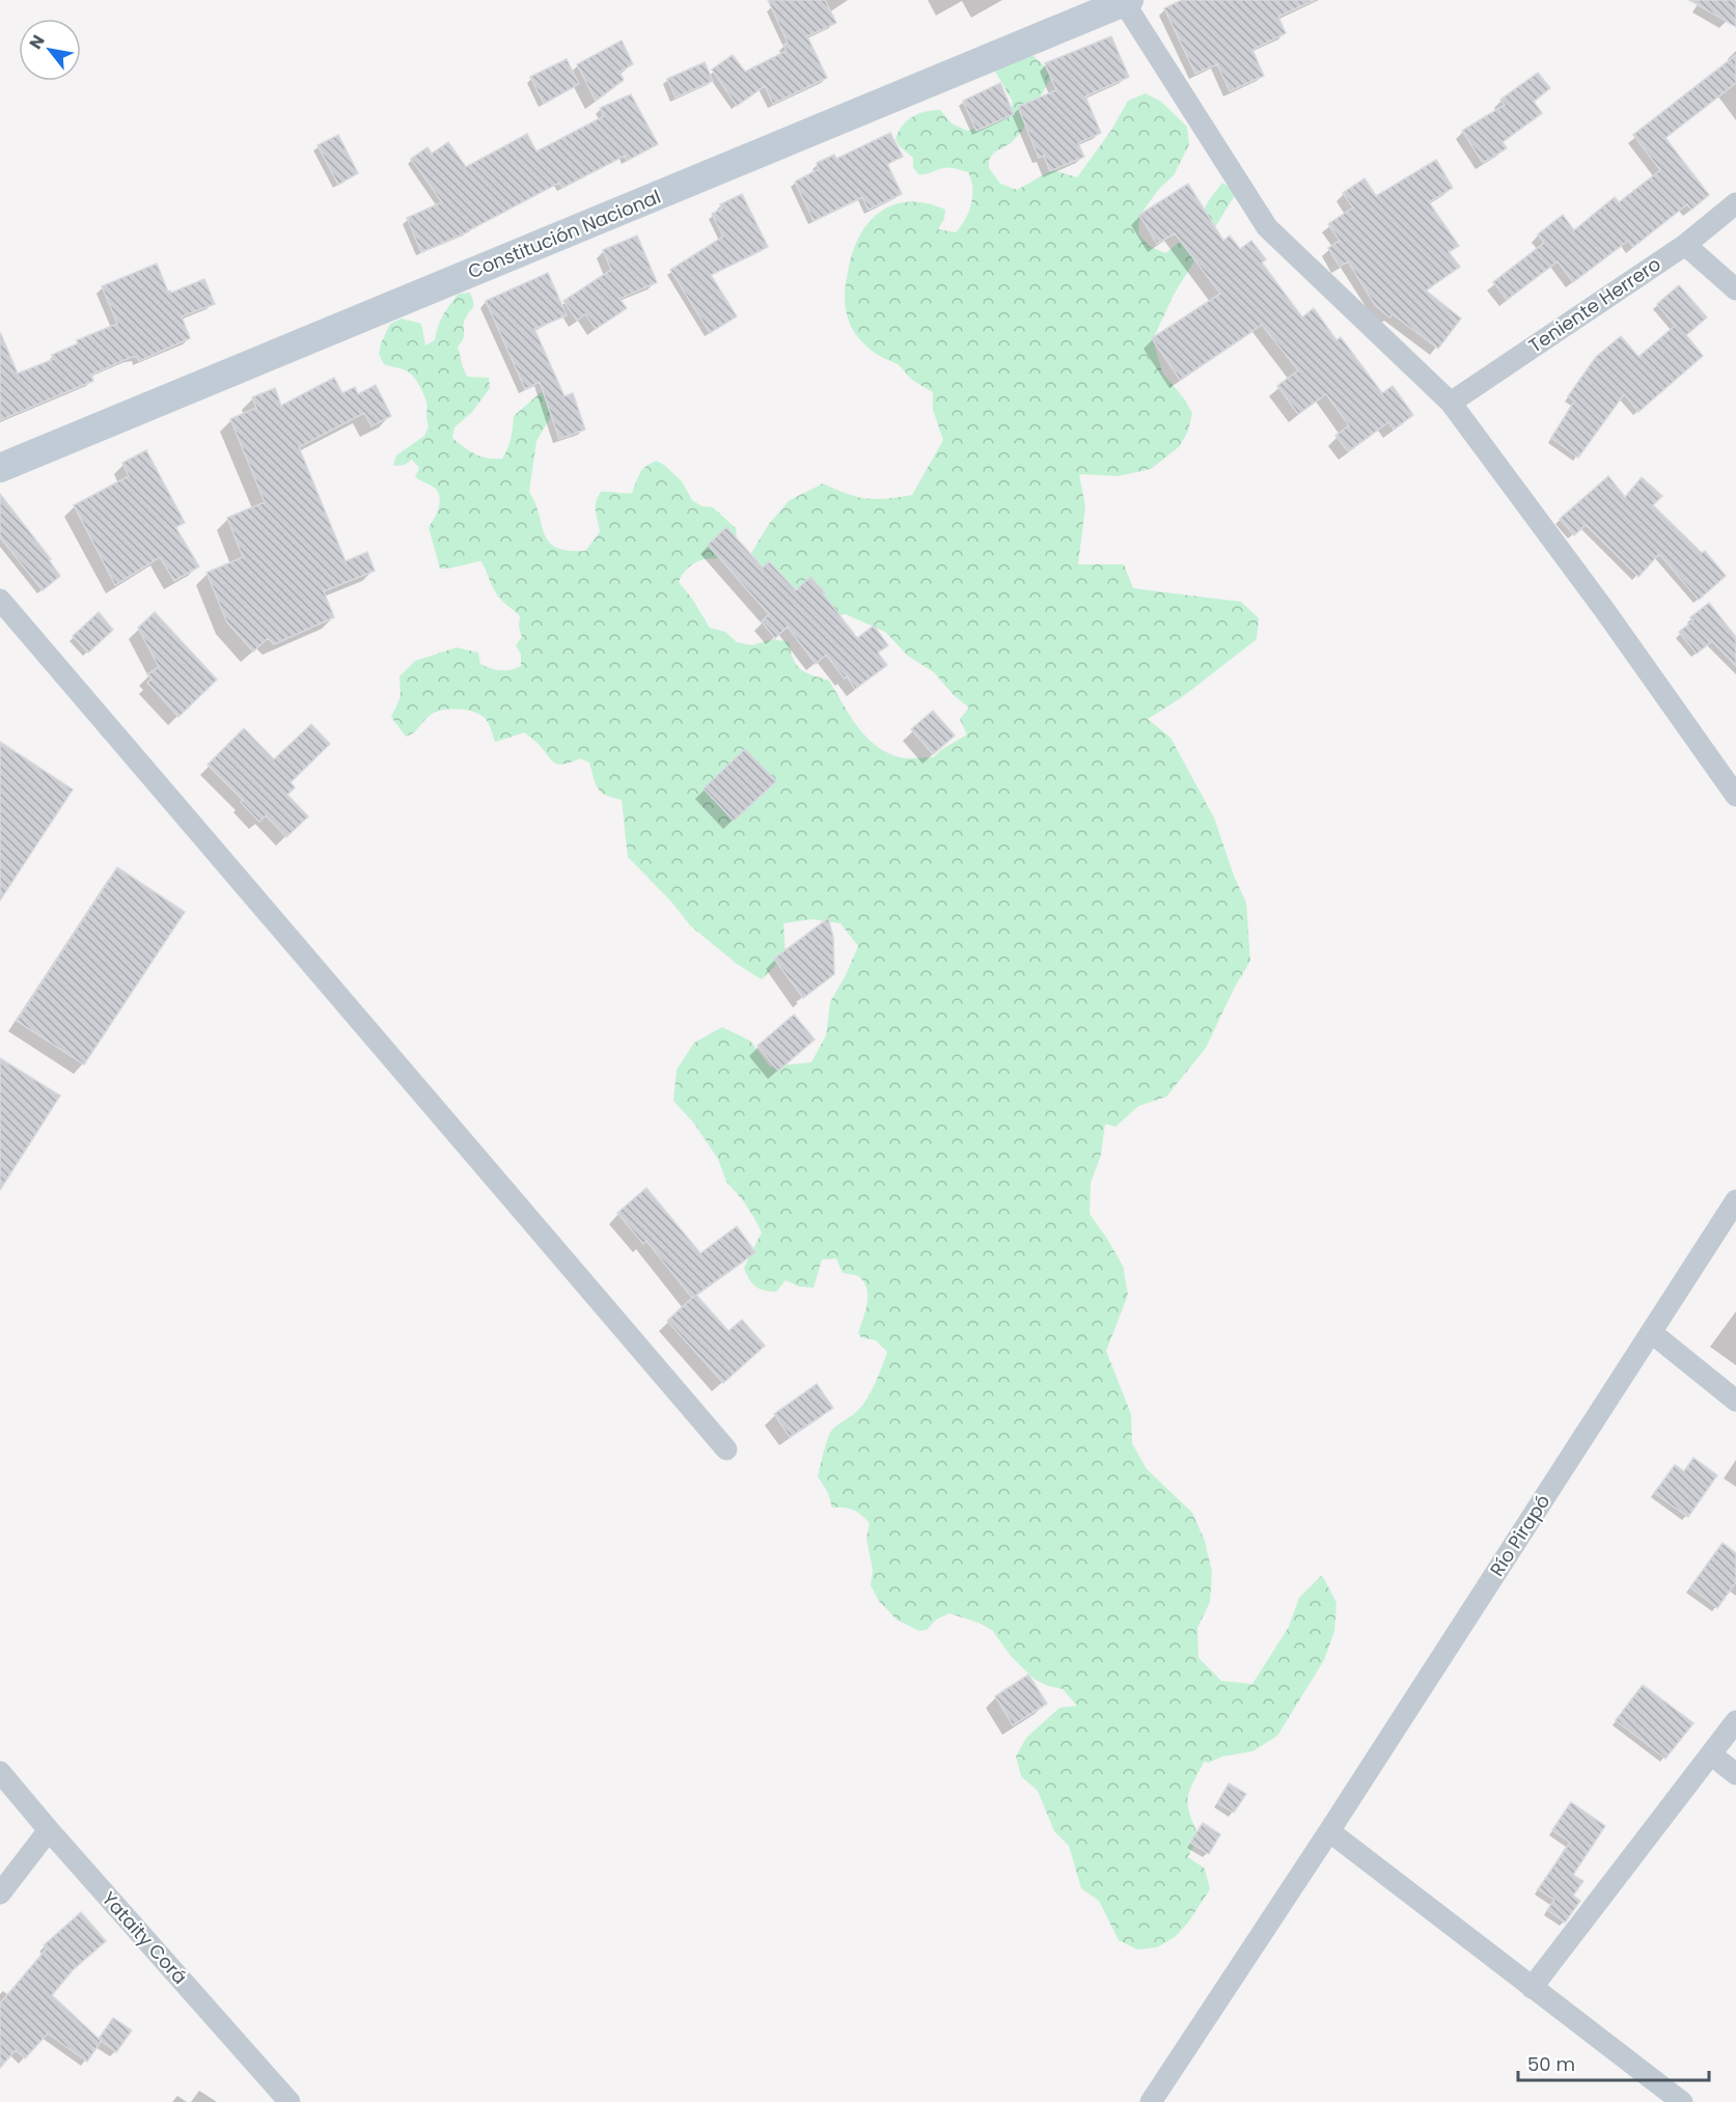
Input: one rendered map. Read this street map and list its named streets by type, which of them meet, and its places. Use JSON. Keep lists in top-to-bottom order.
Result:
{
  "streets": {
    "street": [
      "Constitución Nacional",
      "Teniente Herrero",
      "Río Pirapó",
      "Yataity Corá"
    ]
  },
  "scale_bar": "50 m",
  "north": "top left"
}
